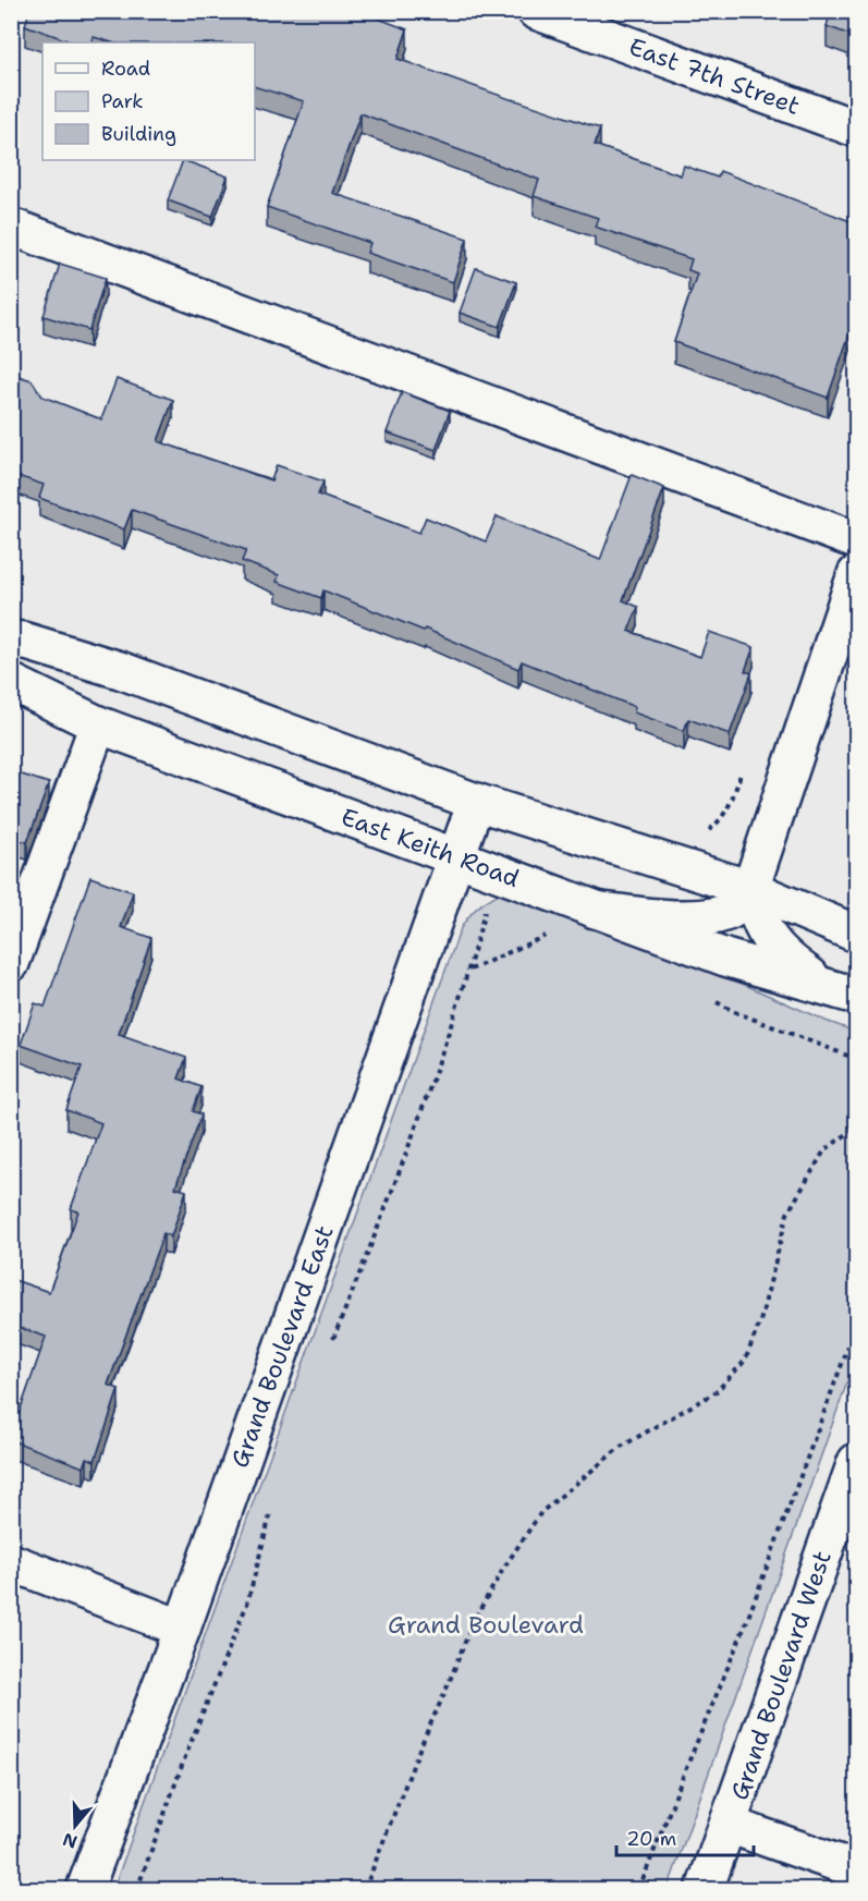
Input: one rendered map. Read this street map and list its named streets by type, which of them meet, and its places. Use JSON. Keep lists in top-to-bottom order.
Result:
{
  "streets": {
    "street": [
      "East 7th Street",
      "East Keith Road",
      "Grand Boulevard East",
      "Grand Boulevard West"
    ]
  },
  "crossings": [
    ["East Keith Road", "Grand Boulevard East"]
  ],
  "parks": ["Grand Boulevard"],
  "legend": ["Road", "Park", "Building"],
  "scale_bar": "20 m",
  "north": "bottom"
}
